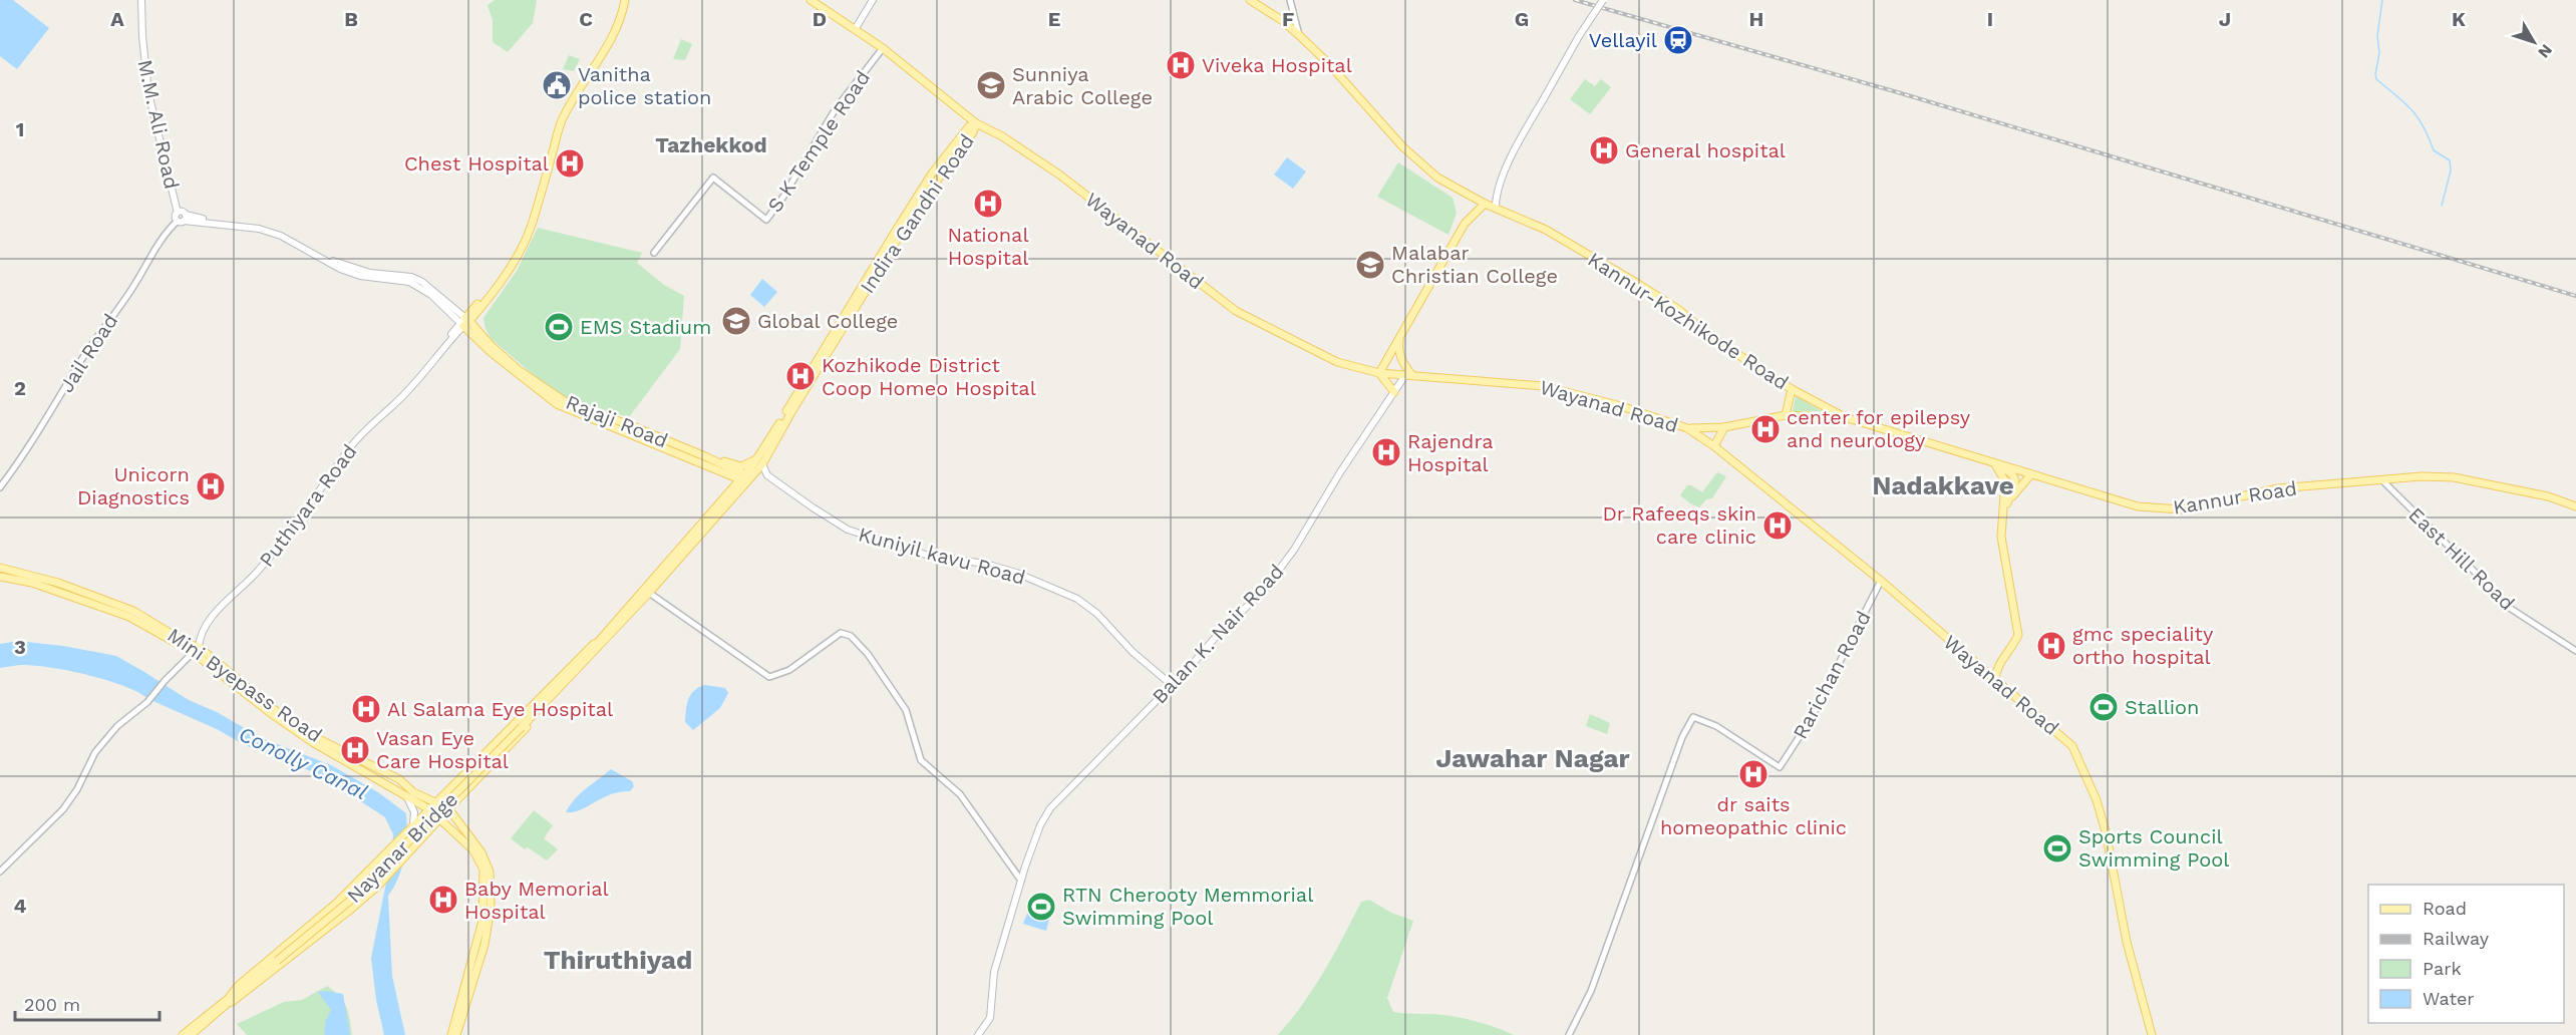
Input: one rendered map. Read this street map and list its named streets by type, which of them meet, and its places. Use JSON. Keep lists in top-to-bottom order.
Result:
{
  "streets": {
    "main road": [
      "M.M. Ali Road",
      "Indira Gandhi Road",
      "Wayanad Road",
      "Kannur-Kozhikode Road",
      "Rajaji Road",
      "Kannur Road",
      "Puthiyara Road",
      "Kuniyil kavu Road",
      "Balan K. Nair Road",
      "Mini Byepass Road",
      "Nayanar Bridge"
    ],
    "street": [
      "S K Temple Road",
      "Jail Road",
      "East Hill Road",
      "Rarichan Road"
    ]
  },
  "crossings": [
    ["M.M. Ali Road", "Jail Road"],
    ["S K Temple Road", "Wayanad Road"],
    ["Indira Gandhi Road", "Wayanad Road"],
    ["Indira Gandhi Road", "Rajaji Road"],
    ["Indira Gandhi Road", "Kuniyil kavu Road"],
    ["Indira Gandhi Road", "Nayanar Bridge"],
    ["Wayanad Road", "Balan K. Nair Road"],
    ["Wayanad Road", "Rarichan Road"],
    ["Kannur-Kozhikode Road", "Kannur Road"],
    ["Rajaji Road", "Puthiyara Road"],
    ["Kannur Road", "East Hill Road"],
    ["Puthiyara Road", "Mini Byepass Road"],
    ["Kuniyil kavu Road", "Balan K. Nair Road"]
  ],
  "districts": [
    "Tazhekkod",
    "Nadakkave",
    "Jawahar Nagar",
    "Thiruthiyad"
  ],
  "water": ["Conolly Canal"],
  "places": {
    "station": ["Vellayil"],
    "hospital": [
      "Viveka Hospital",
      "General hospital",
      "Chest Hospital",
      "National Hospital",
      "Kozhikode District Coop Homeo Hospital",
      "center for epilepsy and neurology",
      "Rajendra Hospital",
      "Unicorn Diagnostics",
      "Dr Rafeeqs skin care clinic",
      "gmc speciality ortho hospital",
      "Al Salama Eye Hospital",
      "Vasan Eye Care Hospital",
      "dr saits homeopathic clinic",
      "Baby Memorial Hospital"
    ],
    "public building": ["Vanitha police station"],
    "school or university": ["Sunniya Arabic College", "Malabar Christian College", "Global College"],
    "sports": [
      "EMS Stadium",
      "Stallion",
      "Sports Council Swimming Pool",
      "RTN Cherooty Memmorial Swimming Pool"
    ]
  },
  "legend": [
    "Road",
    "Railway",
    "Park",
    "Water"
  ],
  "scale_bar": "200 m",
  "north": "bottom right",
  "grid": {
    "columns": [
      "A",
      "B",
      "C",
      "D",
      "E",
      "F",
      "G",
      "H",
      "I",
      "J",
      "K"
    ],
    "rows": [
      "1",
      "2",
      "3",
      "4"
    ]
  }
}
